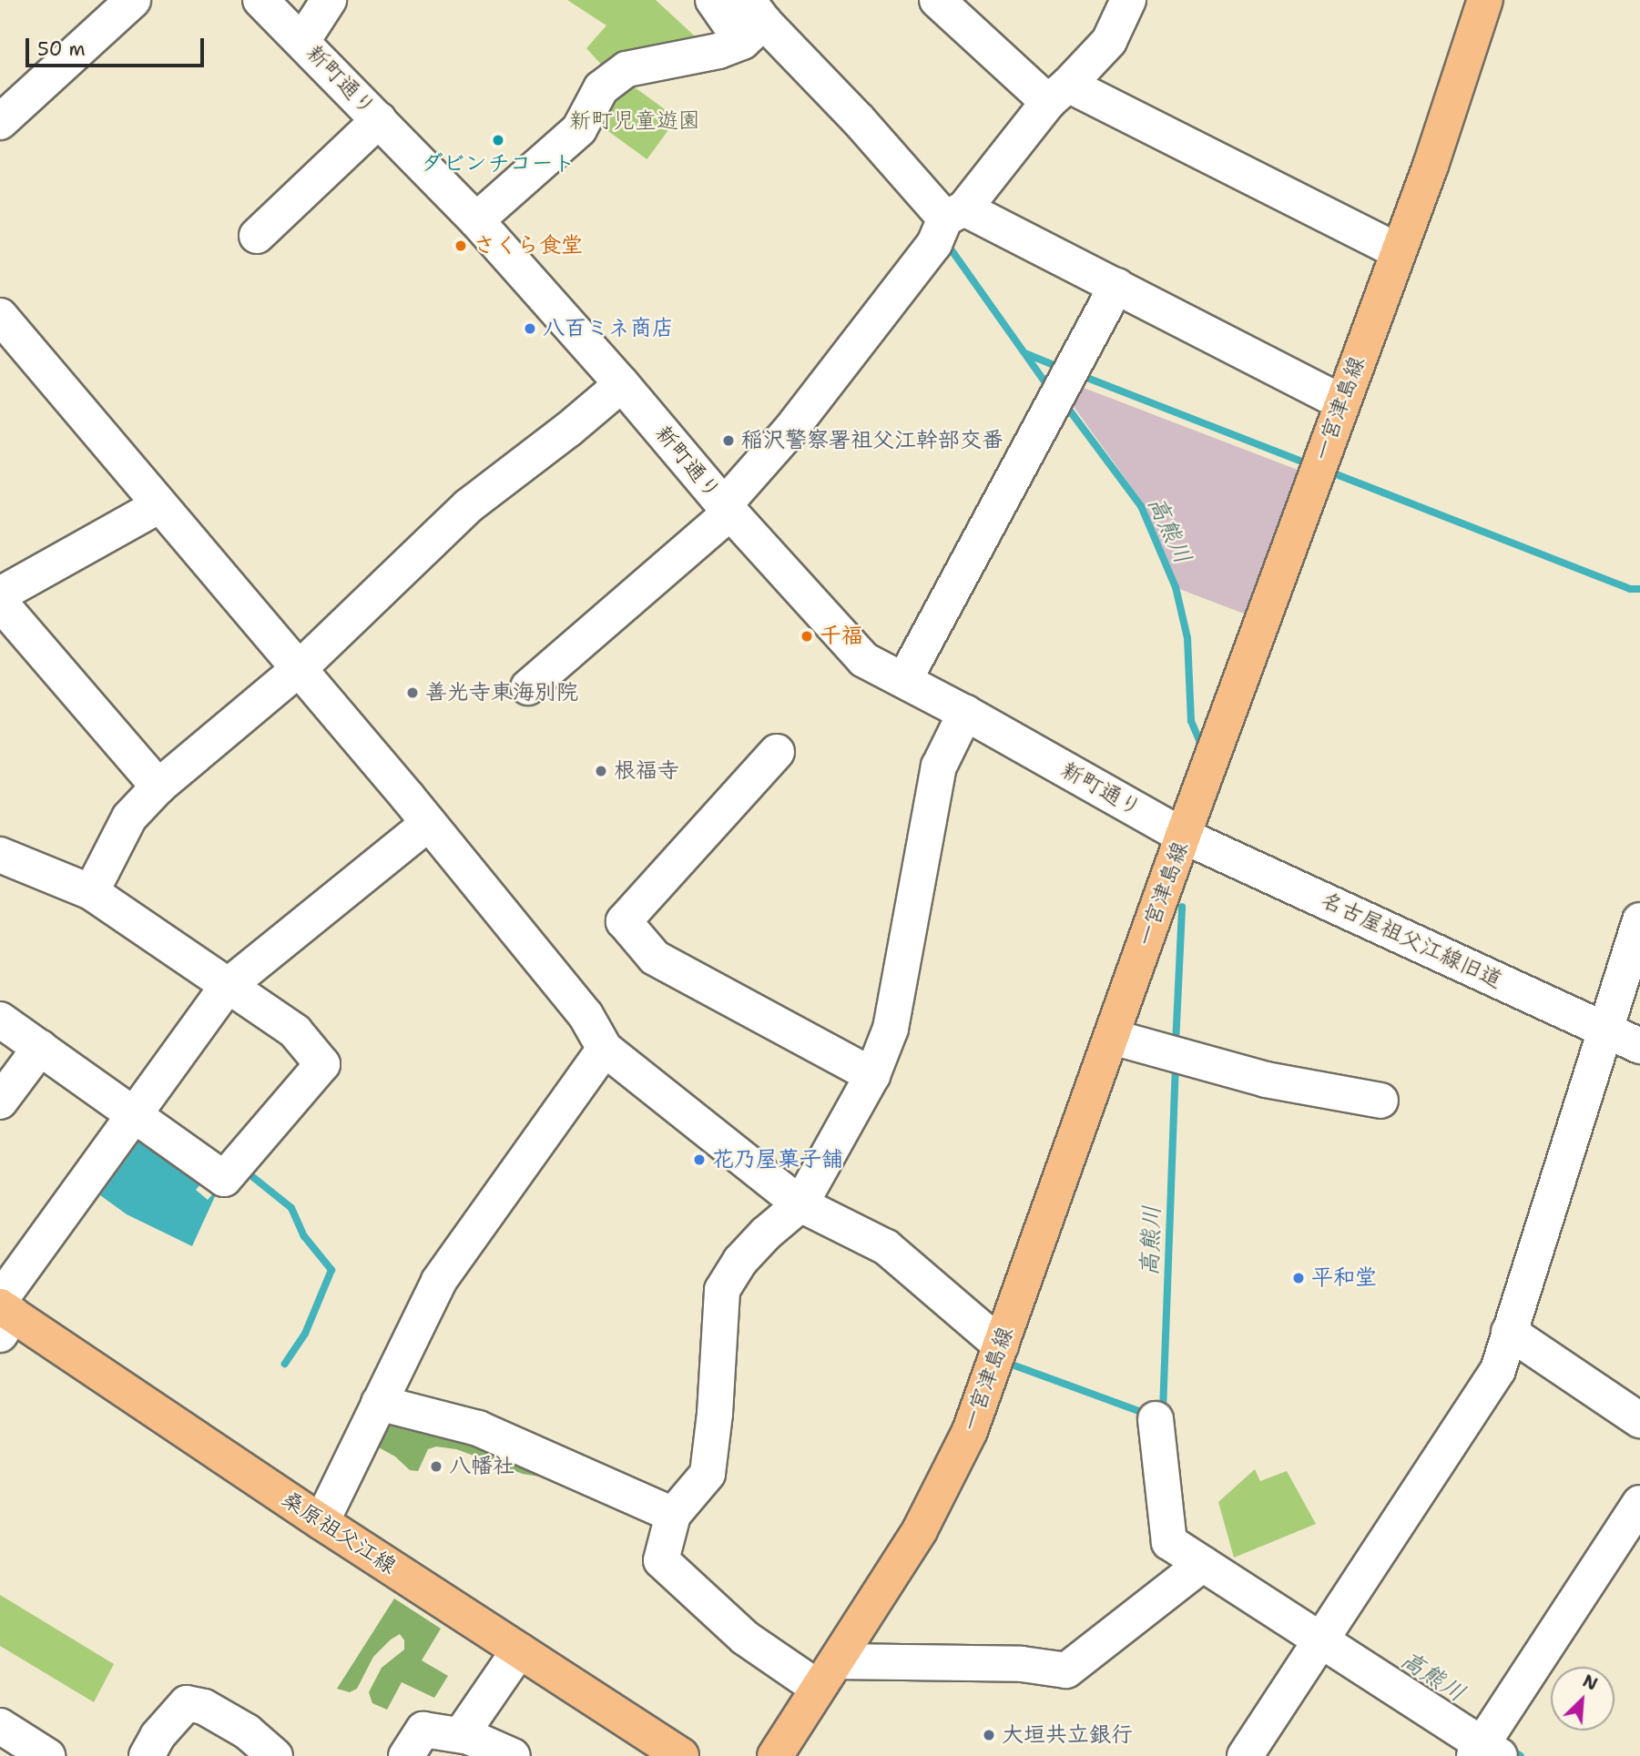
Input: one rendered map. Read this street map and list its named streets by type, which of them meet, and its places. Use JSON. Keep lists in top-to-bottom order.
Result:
{
  "streets": {
    "main road": ["一宮津島線", "桑原祖父江線"],
    "street": ["新町通り", "名古屋祖父江線旧道"]
  },
  "crossings": [
    ["新町通り", "一宮津島線"],
    ["新町通り", "名古屋祖父江線旧道"],
    ["一宮津島線", "名古屋祖父江線旧道"]
  ],
  "water": ["高熊川"],
  "parks": ["新町児童遊園"],
  "places": [
    "ダビンチコート",
    "さくら食堂",
    "八百ミネ商店",
    "稲沢警察署祖父江幹部交番",
    "千福",
    "善光寺東海別院",
    "根福寺",
    "花乃屋菓子舗",
    "平和堂",
    "八幡社",
    "大垣共立銀行"
  ],
  "scale_bar": "50 m",
  "north": "top right"
}
